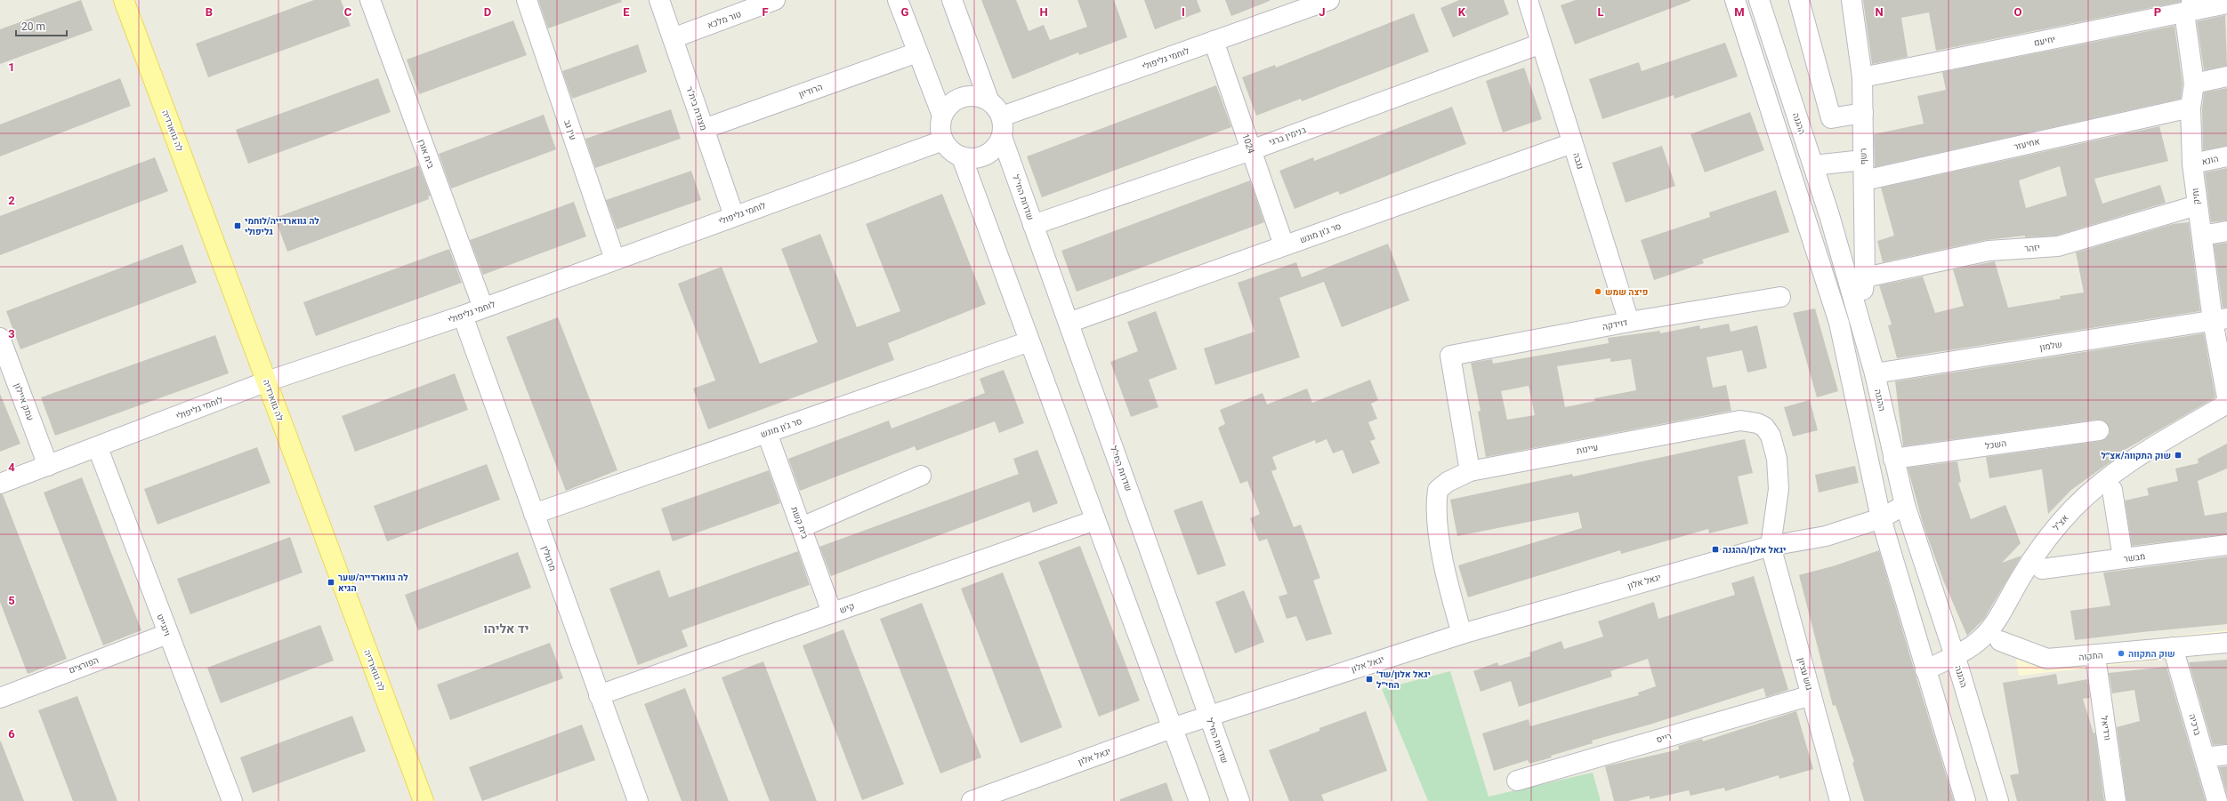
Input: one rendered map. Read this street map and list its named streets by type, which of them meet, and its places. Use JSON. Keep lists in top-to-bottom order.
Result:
{
  "streets": {
    "main road": ["לה גווארדיה"],
    "street": [
      "טור מלכא",
      "יחיעם",
      "לוחמי גליפולי",
      "הרודיון",
      "מצודת בית\"ר",
      "ההגנה",
      "עין גב",
      "בנימין ברגי",
      "1024",
      "אחיעזר",
      "בית אורן",
      "רשף",
      "הונא",
      "נגבה",
      "ותיק",
      "שדרות החי\"ל",
      "סר ג'ון מונש",
      "יזהר",
      "דוידקה",
      "שלמון",
      "עמק איילון",
      "השכל",
      "עיינות",
      "בית קשת",
      "אצ\"ל",
      "מבשר",
      "מרגולין",
      "יגאל אלון",
      "קיש",
      "וינגייט",
      "התקוה",
      "הפורצים",
      "גוש עציון",
      "ברכיה",
      "ורדיאל",
      "רייס"
    ]
  },
  "crossings": [
    ["טור מלכא", "מצודת בית\"ר"],
    ["יחיעם", "רשף"],
    ["יחיעם", "ותיק"],
    ["לוחמי גליפולי", "מצודת בית\"ר"],
    ["לוחמי גליפולי", "עין גב"],
    ["לוחמי גליפולי", "לה גווארדיה"],
    ["לוחמי גליפולי", "1024"],
    ["לוחמי גליפולי", "בית אורן"],
    ["לוחמי גליפולי", "שדרות החי\"ל"],
    ["לוחמי גליפולי", "עמק איילון"],
    ["לוחמי גליפולי", "מרגולין"],
    ["לוחמי גליפולי", "וינגייט"],
    ["הרודיון", "מצודת בית\"ר"],
    ["ההגנה", "רשף"],
    ["ההגנה", "שלמון"],
    ["ההגנה", "השכל"],
    ["ההגנה", "אצ\"ל"],
    ["ההגנה", "יגאל אלון"],
    ["בנימין ברגי", "1024"],
    ["בנימין ברגי", "נגבה"],
    ["בנימין ברגי", "שדרות החי\"ל"],
    ["1024", "סר ג'ון מונש"],
    ["אחיעזר", "רשף"],
    ["אחיעזר", "ותיק"],
    ["רשף", "יזהר"],
    ["הונא", "ותיק"],
    ["נגבה", "סר ג'ון מונש"],
    ["נגבה", "דוידקה"],
    ["ותיק", "יזהר"],
    ["ותיק", "שלמון"],
    ["שדרות החי\"ל", "סר ג'ון מונש"],
    ["שדרות החי\"ל", "יגאל אלון"],
    ["סר ג'ון מונש", "בית קשת"],
    ["סר ג'ון מונש", "מרגולין"],
    ["דוידקה", "עיינות"],
    ["עיינות", "יגאל אלון"],
    ["עיינות", "גוש עציון"],
    ["בית קשת", "קיש"],
    ["מרגולין", "קיש"],
    ["יגאל אלון", "גוש עציון"],
    ["וינגייט", "הפורצים"],
    ["התקוה", "ברכיה"],
    ["התקוה", "ורדיאל"],
    ["גוש עציון", "רייס"]
  ],
  "districts": ["יד אליהו"],
  "places": {
    "transit": [
      "לה גווארדייה/לוחמי גליפולי",
      "שוק התקווה/אצ״ל",
      "יגאל אלון/ההגנה",
      "לה גווארדייה/שער הגיא",
      "יגאל אלון/שד׳ החי״ל"
    ],
    "other": ["פיצה שמש", "שוק התקווה"]
  },
  "scale_bar": "20 m",
  "grid": {
    "columns": [
      "B",
      "C",
      "D",
      "E",
      "F",
      "G",
      "H",
      "I",
      "J",
      "K",
      "L",
      "M",
      "N",
      "O",
      "P"
    ],
    "rows": [
      "1",
      "2",
      "3",
      "4",
      "5",
      "6"
    ]
  }
}
